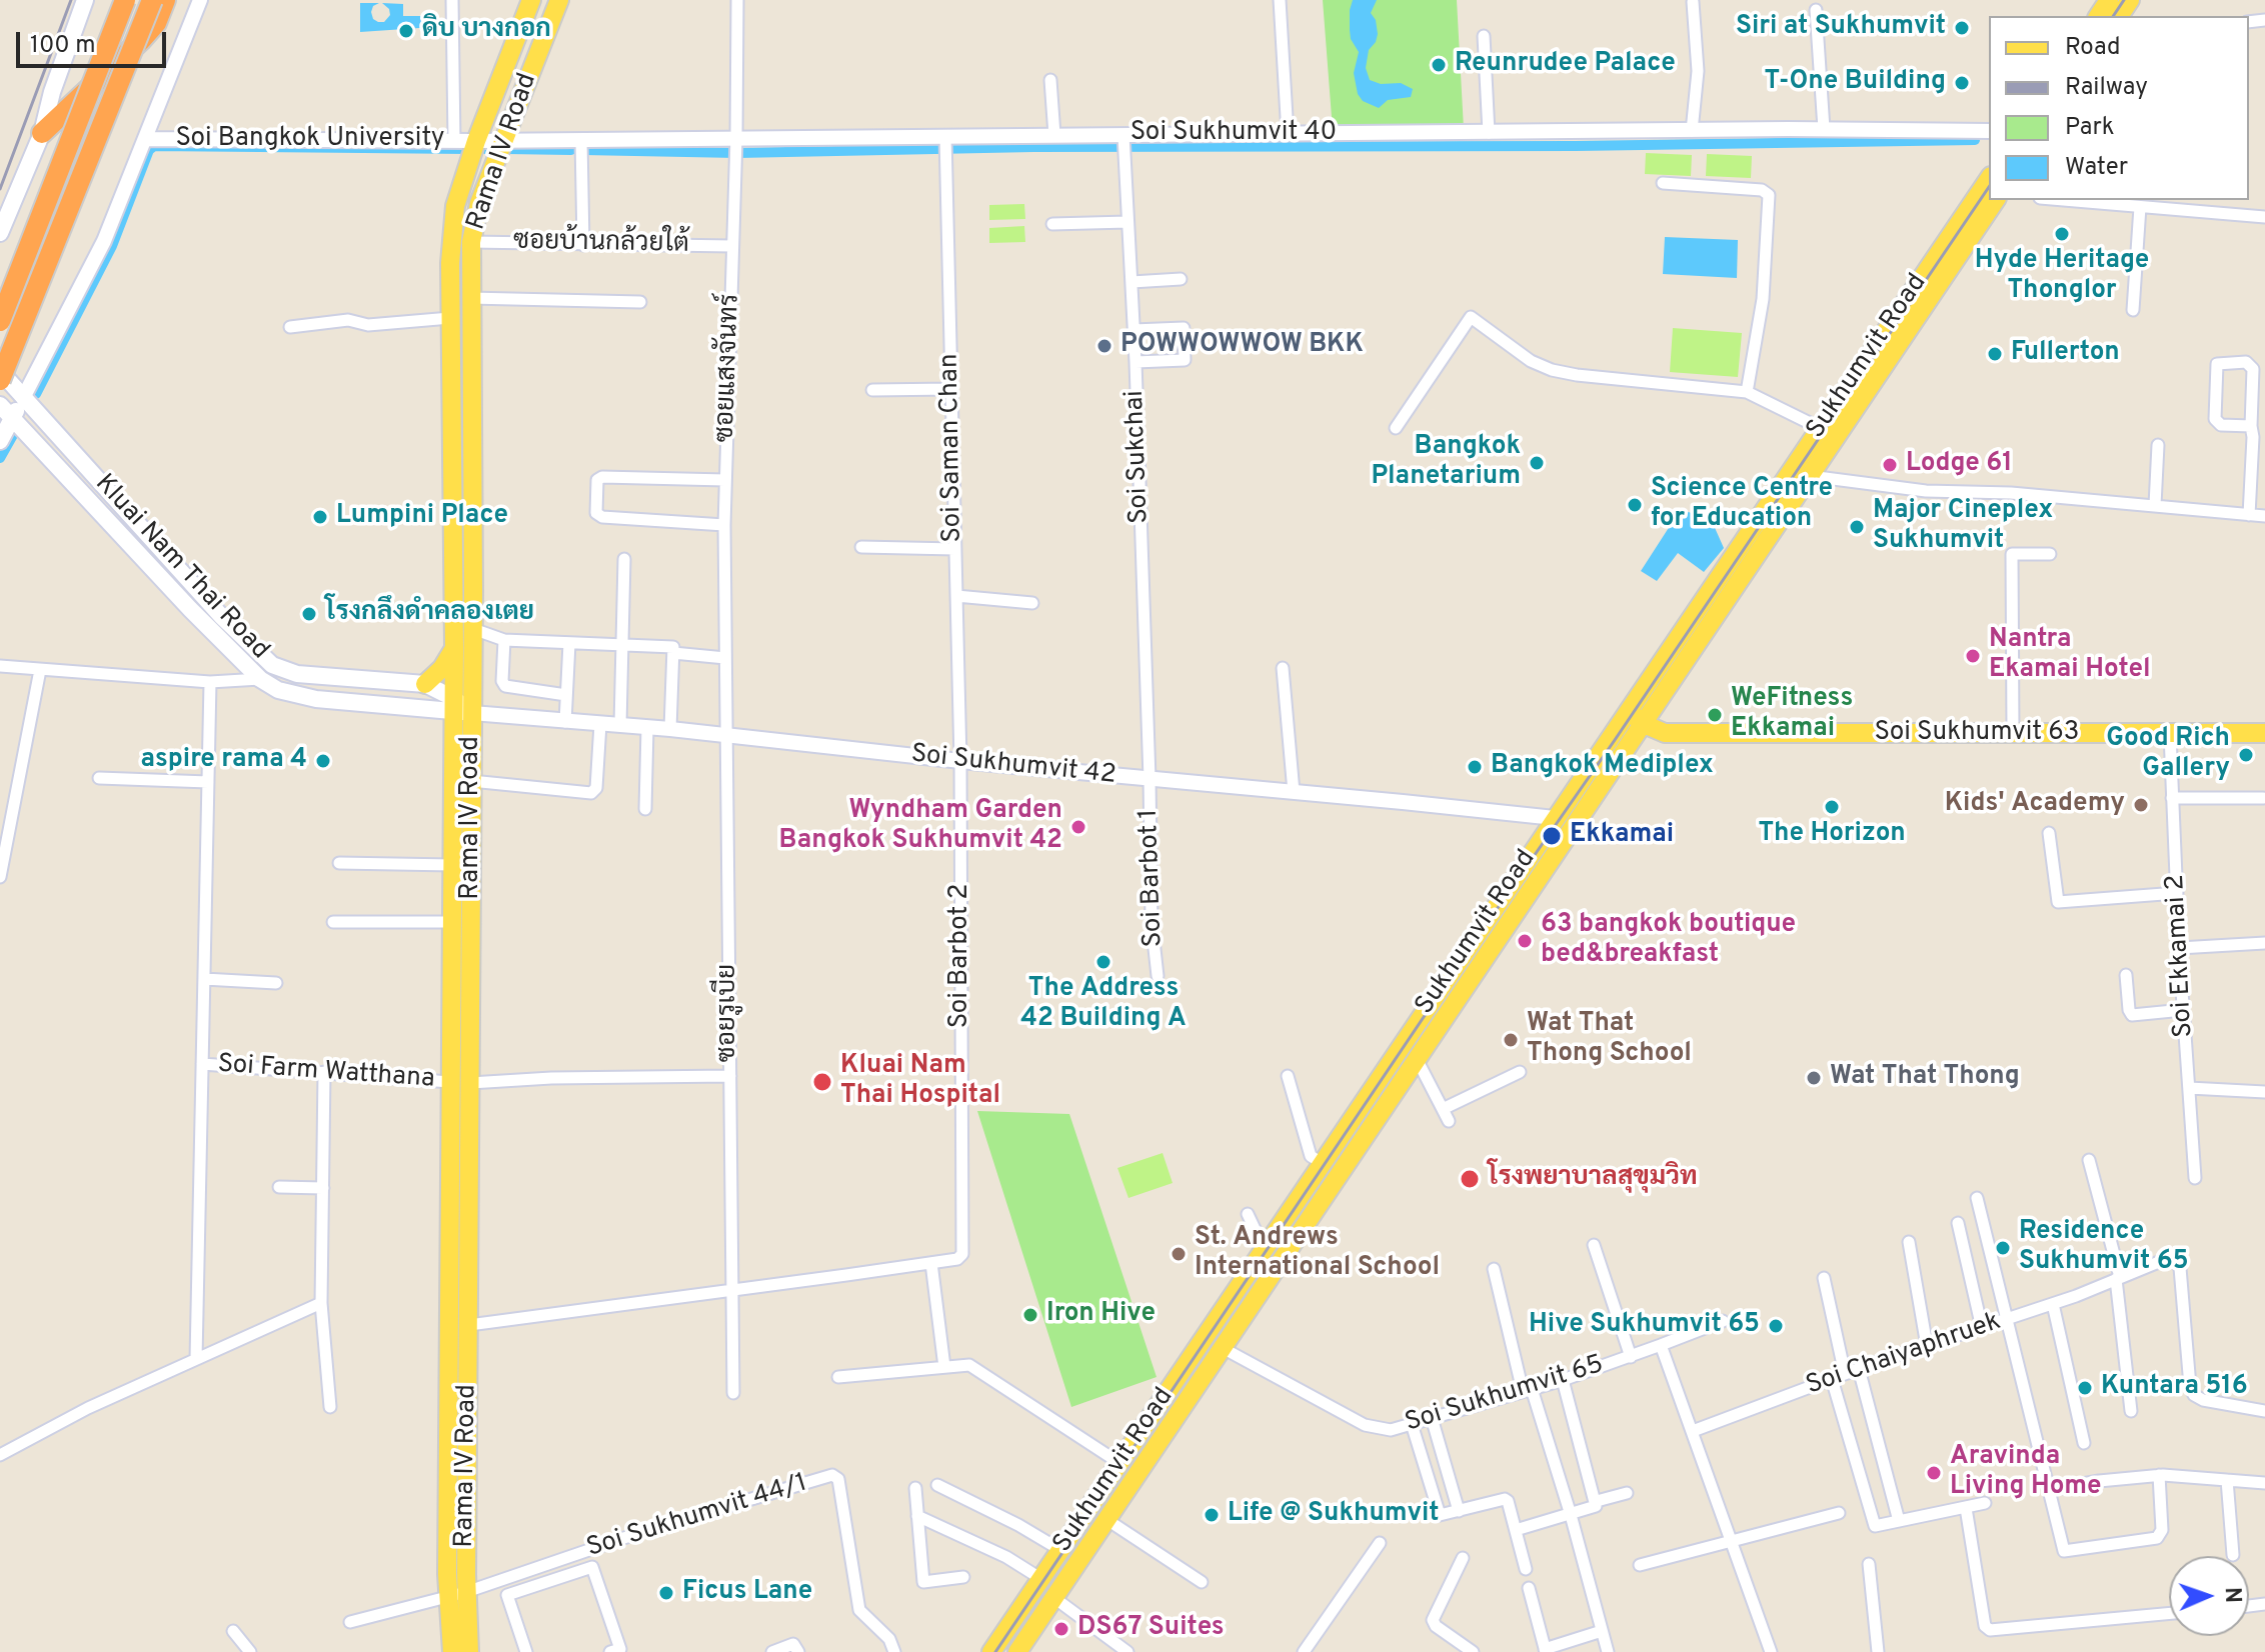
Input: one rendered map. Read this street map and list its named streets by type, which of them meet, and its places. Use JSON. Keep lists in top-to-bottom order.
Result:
{
  "streets": {
    "main road": [
      "Rama IV Road",
      "Sukhumvit Road",
      "Kluai Nam Thai Road",
      "Soi Sukhumvit 63"
    ],
    "street": [
      "Soi Sukhumvit 40",
      "Soi Bangkok University",
      "ซอยบ้านกล้วยใต้",
      "ซอยแสงจันทร์",
      "Soi Saman Chan",
      "Soi Sukchai",
      "Soi Sukhumvit 42",
      "Soi Barbot 1",
      "Soi Barbot 2",
      "Soi Ekkamai 2",
      "ซอยรูเบีย",
      "Soi Farm Watthana",
      "Soi Chaiyaphruek",
      "Soi Sukhumvit 65",
      "Soi Sukhumvit 44/1"
    ]
  },
  "crossings": [
    ["Soi Sukhumvit 40", "Soi Bangkok University"],
    ["Soi Sukhumvit 40", "Rama IV Road"],
    ["Soi Sukhumvit 40", "ซอยแสงจันทร์"],
    ["Soi Sukhumvit 40", "Soi Saman Chan"],
    ["Soi Sukhumvit 40", "Soi Sukchai"],
    ["Soi Bangkok University", "Rama IV Road"],
    ["Rama IV Road", "ซอยบ้านกล้วยใต้"],
    ["Rama IV Road", "Kluai Nam Thai Road"],
    ["Rama IV Road", "Soi Sukhumvit 42"],
    ["Rama IV Road", "Soi Barbot 2"],
    ["Rama IV Road", "Soi Farm Watthana"],
    ["Rama IV Road", "Soi Sukhumvit 44/1"],
    ["ซอยบ้านกล้วยใต้", "ซอยแสงจันทร์"],
    ["Sukhumvit Road", "Soi Sukhumvit 63"],
    ["Sukhumvit Road", "Soi Sukhumvit 42"],
    ["Sukhumvit Road", "Soi Sukhumvit 65"],
    ["ซอยแสงจันทร์", "Soi Sukhumvit 42"],
    ["ซอยแสงจันทร์", "ซอยรูเบีย"],
    ["Soi Saman Chan", "Soi Sukhumvit 42"],
    ["Soi Saman Chan", "Soi Barbot 2"],
    ["Soi Sukchai", "Soi Sukhumvit 42"],
    ["Soi Sukchai", "Soi Barbot 1"],
    ["Kluai Nam Thai Road", "Soi Sukhumvit 42"],
    ["Soi Sukhumvit 63", "Soi Ekkamai 2"],
    ["Soi Sukhumvit 42", "Soi Barbot 1"],
    ["Soi Sukhumvit 42", "Soi Barbot 2"],
    ["Soi Sukhumvit 42", "ซอยรูเบีย"],
    ["Soi Barbot 2", "ซอยรูเบีย"]
  ],
  "places": [
    "Siri at Sukhumvit",
    "ดิบ บางกอก",
    "Reunrudee Palace",
    "T-One Building",
    "Hyde Heritage Thonglor",
    "POWWOWWOW BKK",
    "Fullerton",
    "Bangkok Planetarium",
    "Lodge 61",
    "Science Centre for Education",
    "Lumpini Place",
    "Major Cineplex Sukhumvit",
    "โรงกลึงดำคลองเตย",
    "Nantra Ekamai Hotel",
    "WeFitness Ekkamai",
    "Good Rich Gallery",
    "aspire rama 4",
    "Bangkok Mediplex",
    "Kids' Academy",
    "The Horizon",
    "Wyndham Garden Bangkok Sukhumvit 42",
    "Ekkamai",
    "63 bangkok boutique bed&breakfast",
    "The Address 42 Building A",
    "Wat That Thong School",
    "Wat That Thong",
    "Kluai Nam Thai Hospital",
    "โรงพยาบาลสุขุมวิท",
    "Residence Sukhumvit 65",
    "St. Andrews International School",
    "Iron Hive",
    "Hive Sukhumvit 65",
    "Kuntara 516",
    "Aravinda Living Home",
    "Life @ Sukhumvit",
    "Ficus Lane",
    "DS67 Suites"
  ],
  "legend": [
    "Road",
    "Railway",
    "Park",
    "Water"
  ],
  "scale_bar": "100 m",
  "north": "right"
}
